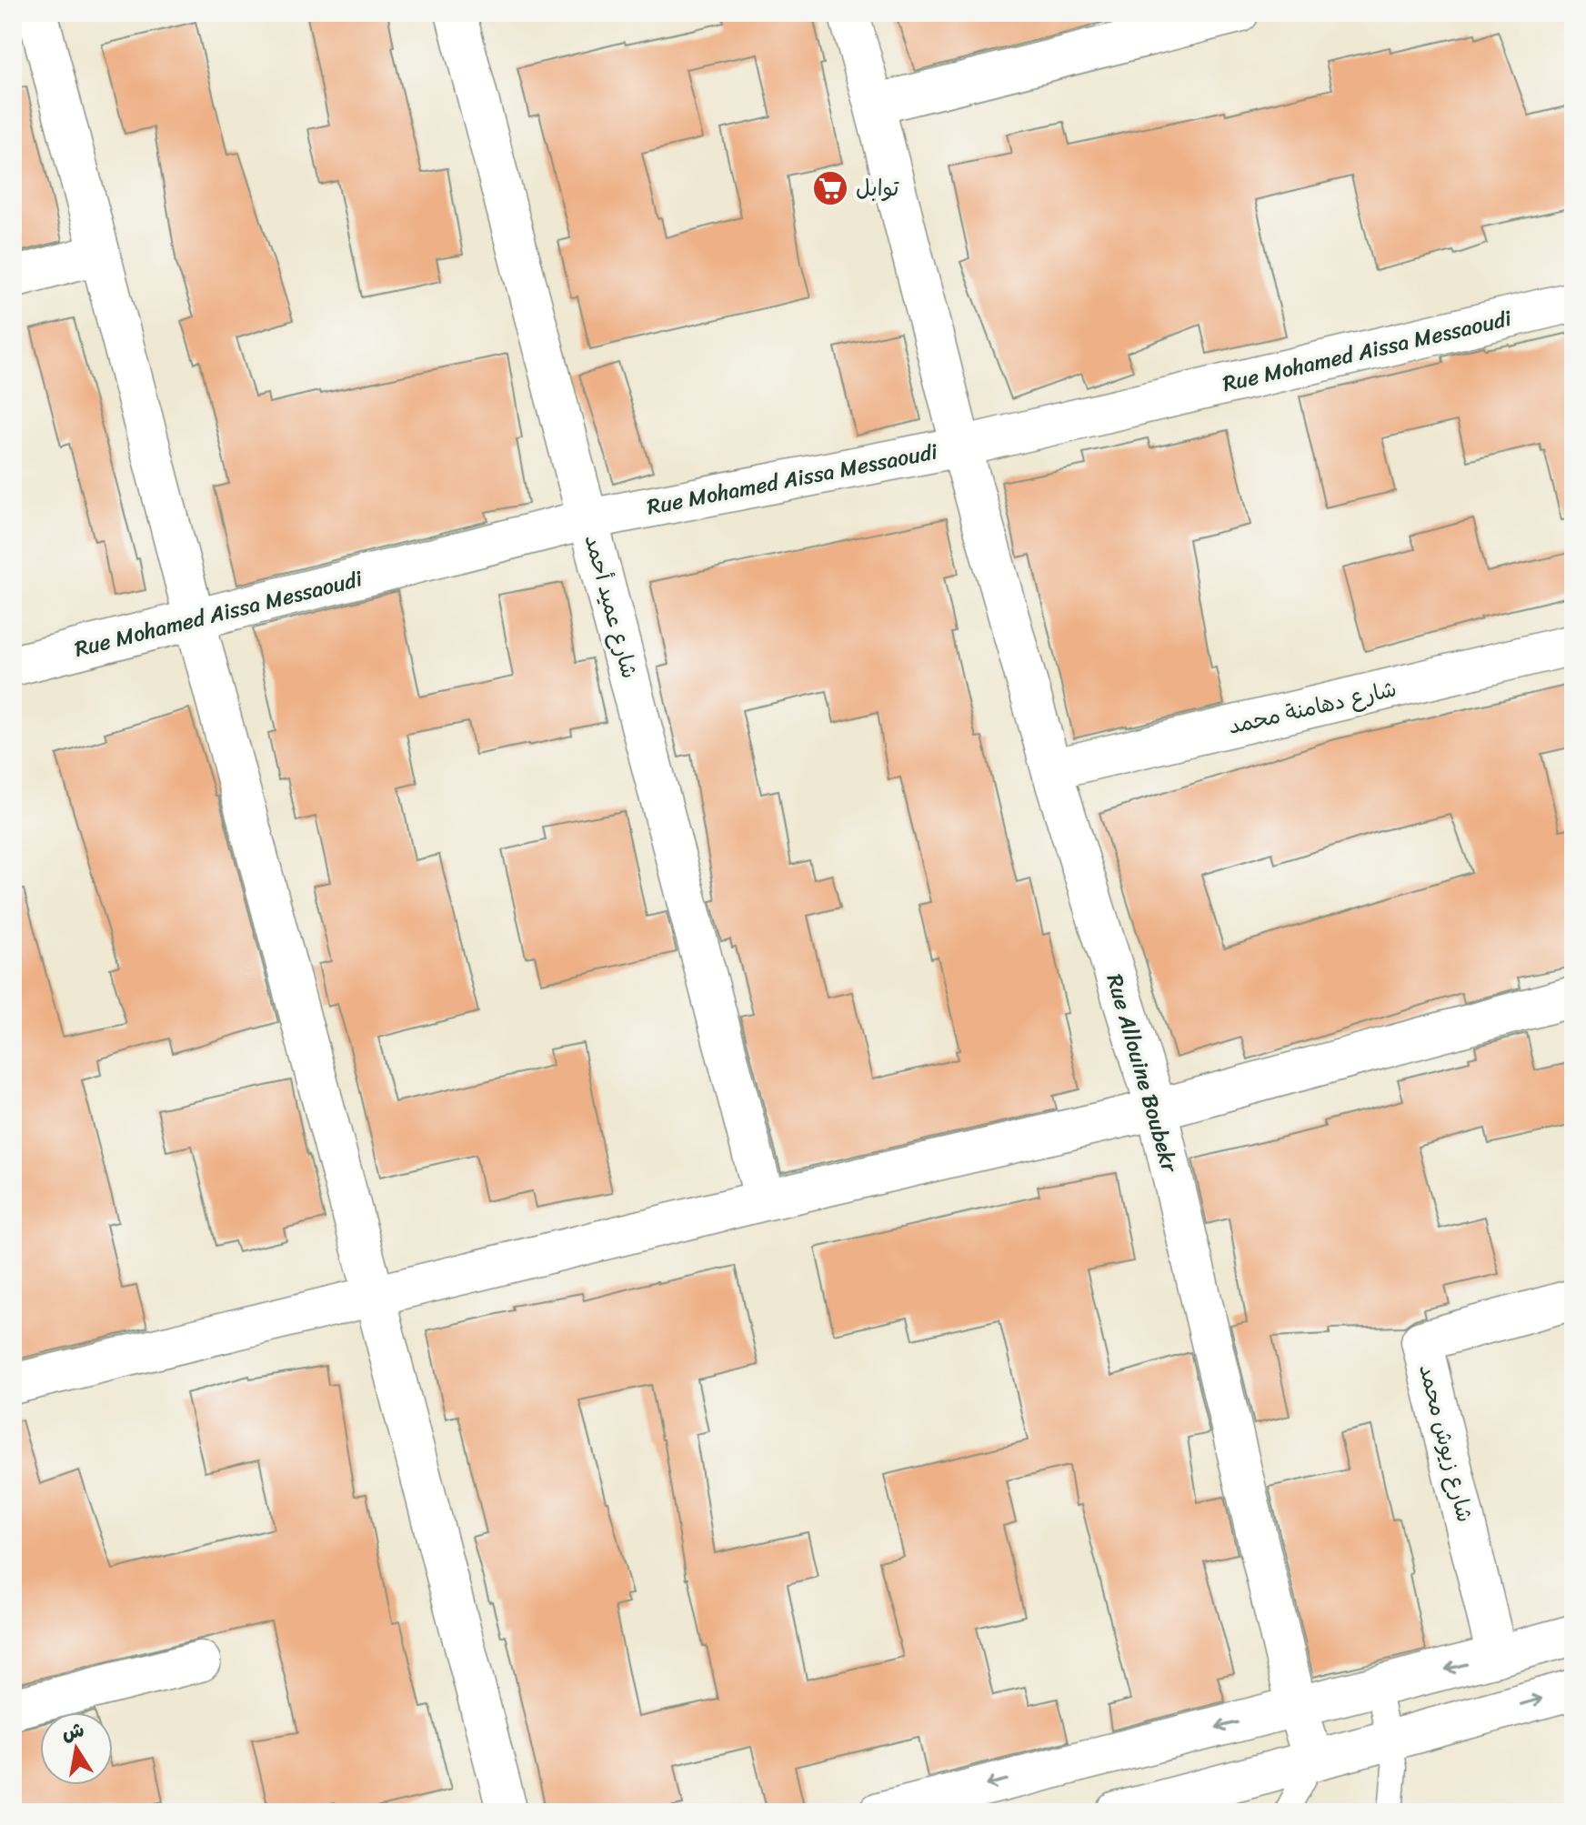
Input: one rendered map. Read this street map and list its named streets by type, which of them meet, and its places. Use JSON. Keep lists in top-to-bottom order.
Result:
{
  "streets": {
    "street": [
      "Rue Mohamed Aissa Messaoudi",
      "شارع عميد أحمد",
      "شارع دهامنة محمد",
      "Rue Allouine Boubekr",
      "شارع زيوش محمد"
    ]
  },
  "crossings": [
    ["Rue Mohamed Aissa Messaoudi", "شارع عميد أحمد"],
    ["Rue Mohamed Aissa Messaoudi", "Rue Allouine Boubekr"],
    ["شارع دهامنة محمد", "Rue Allouine Boubekr"]
  ],
  "places": {
    "supermarket": ["توابل"]
  },
  "north": "top"
}
